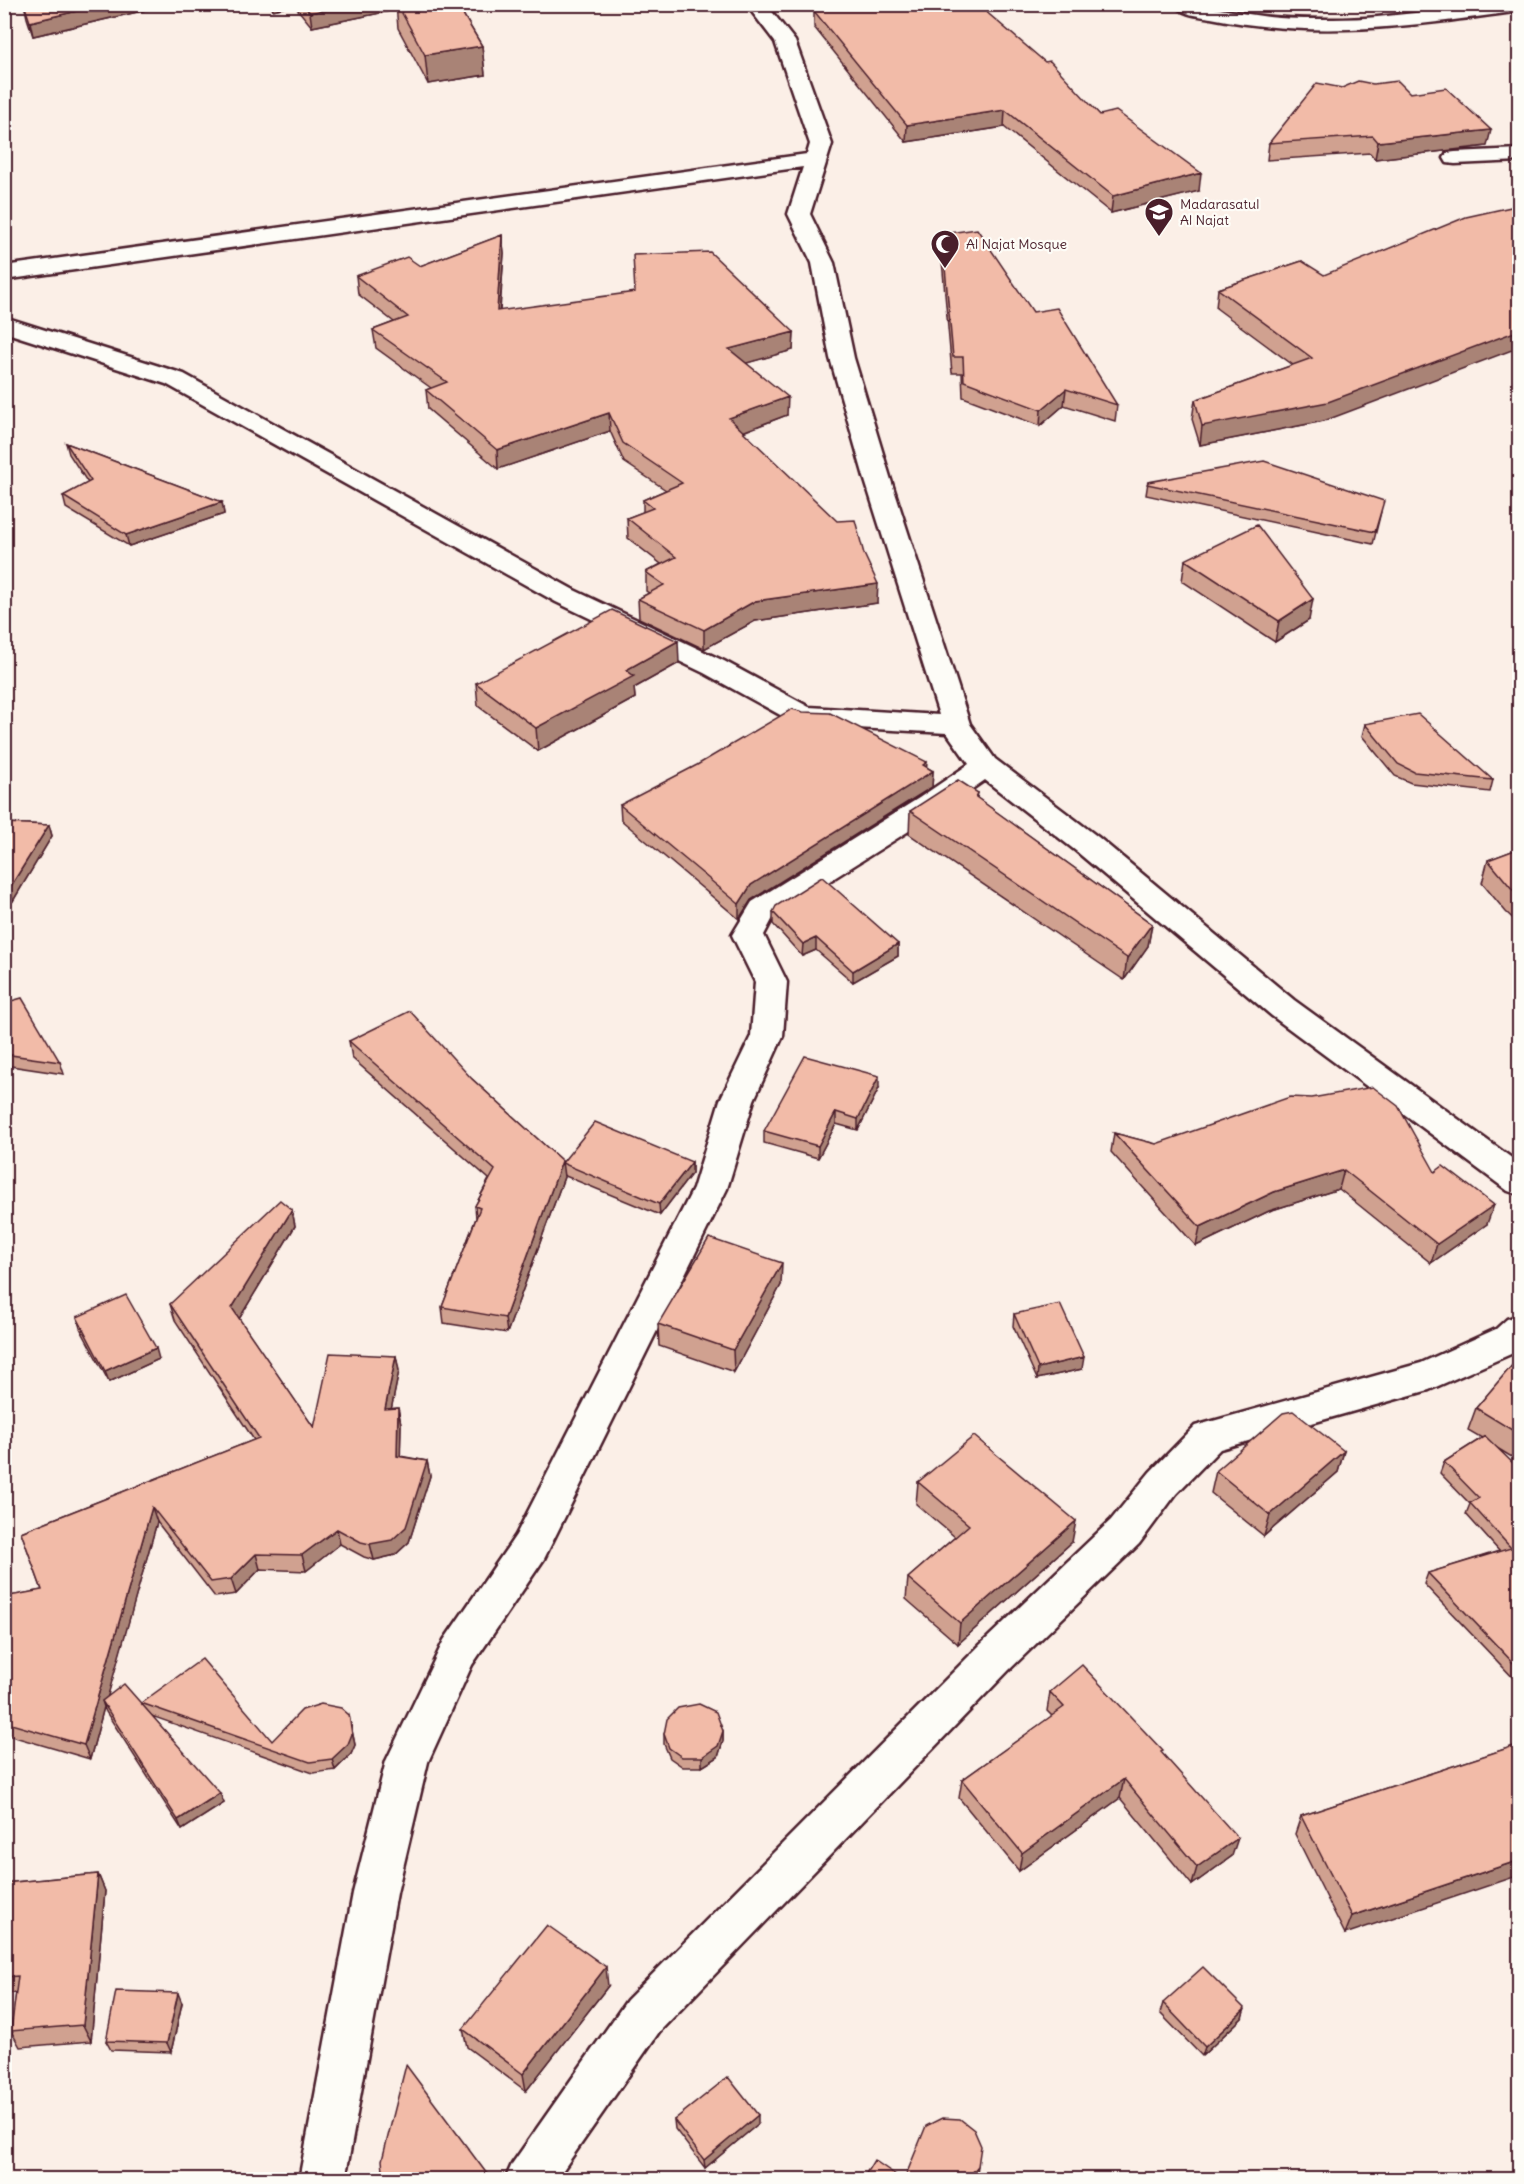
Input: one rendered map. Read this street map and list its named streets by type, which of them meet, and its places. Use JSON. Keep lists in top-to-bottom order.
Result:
{
  "places": {
    "school or university": ["Madarasatul Al Najat"],
    "mosque": ["Al Najat Mosque"]
  }
}
